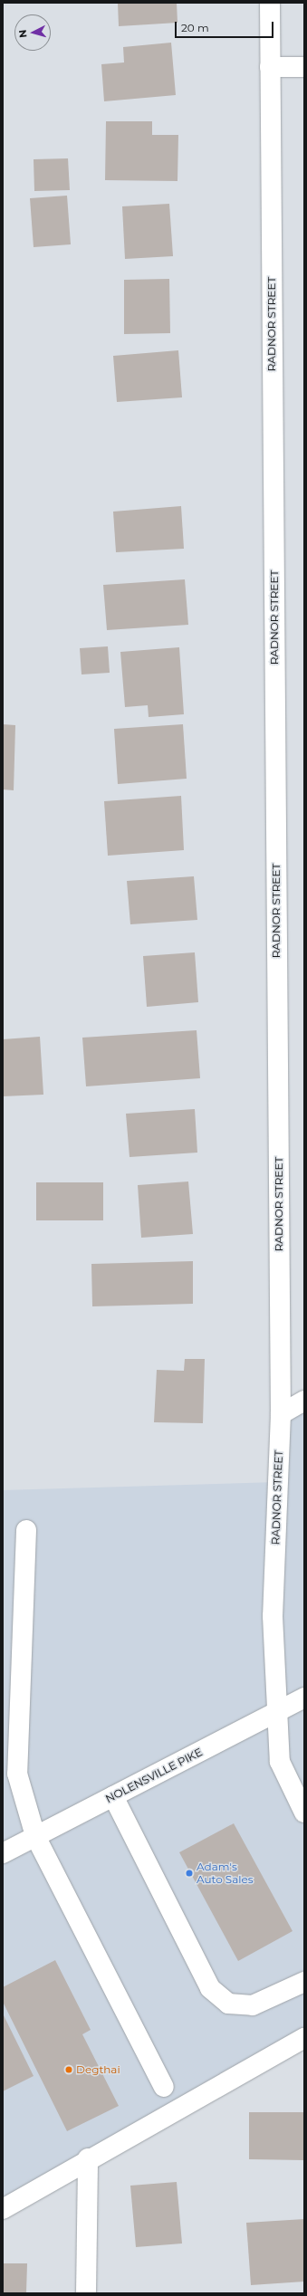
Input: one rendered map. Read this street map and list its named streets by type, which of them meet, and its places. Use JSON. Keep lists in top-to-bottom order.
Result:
{
  "streets": {
    "street": ["RADNOR STREET", "NOLENSVILLE PIKE"]
  },
  "crossings": [
    ["RADNOR STREET", "NOLENSVILLE PIKE"]
  ],
  "places": ["Adam's Auto Sales", "Degthai"],
  "scale_bar": "20 m",
  "north": "left"
}
